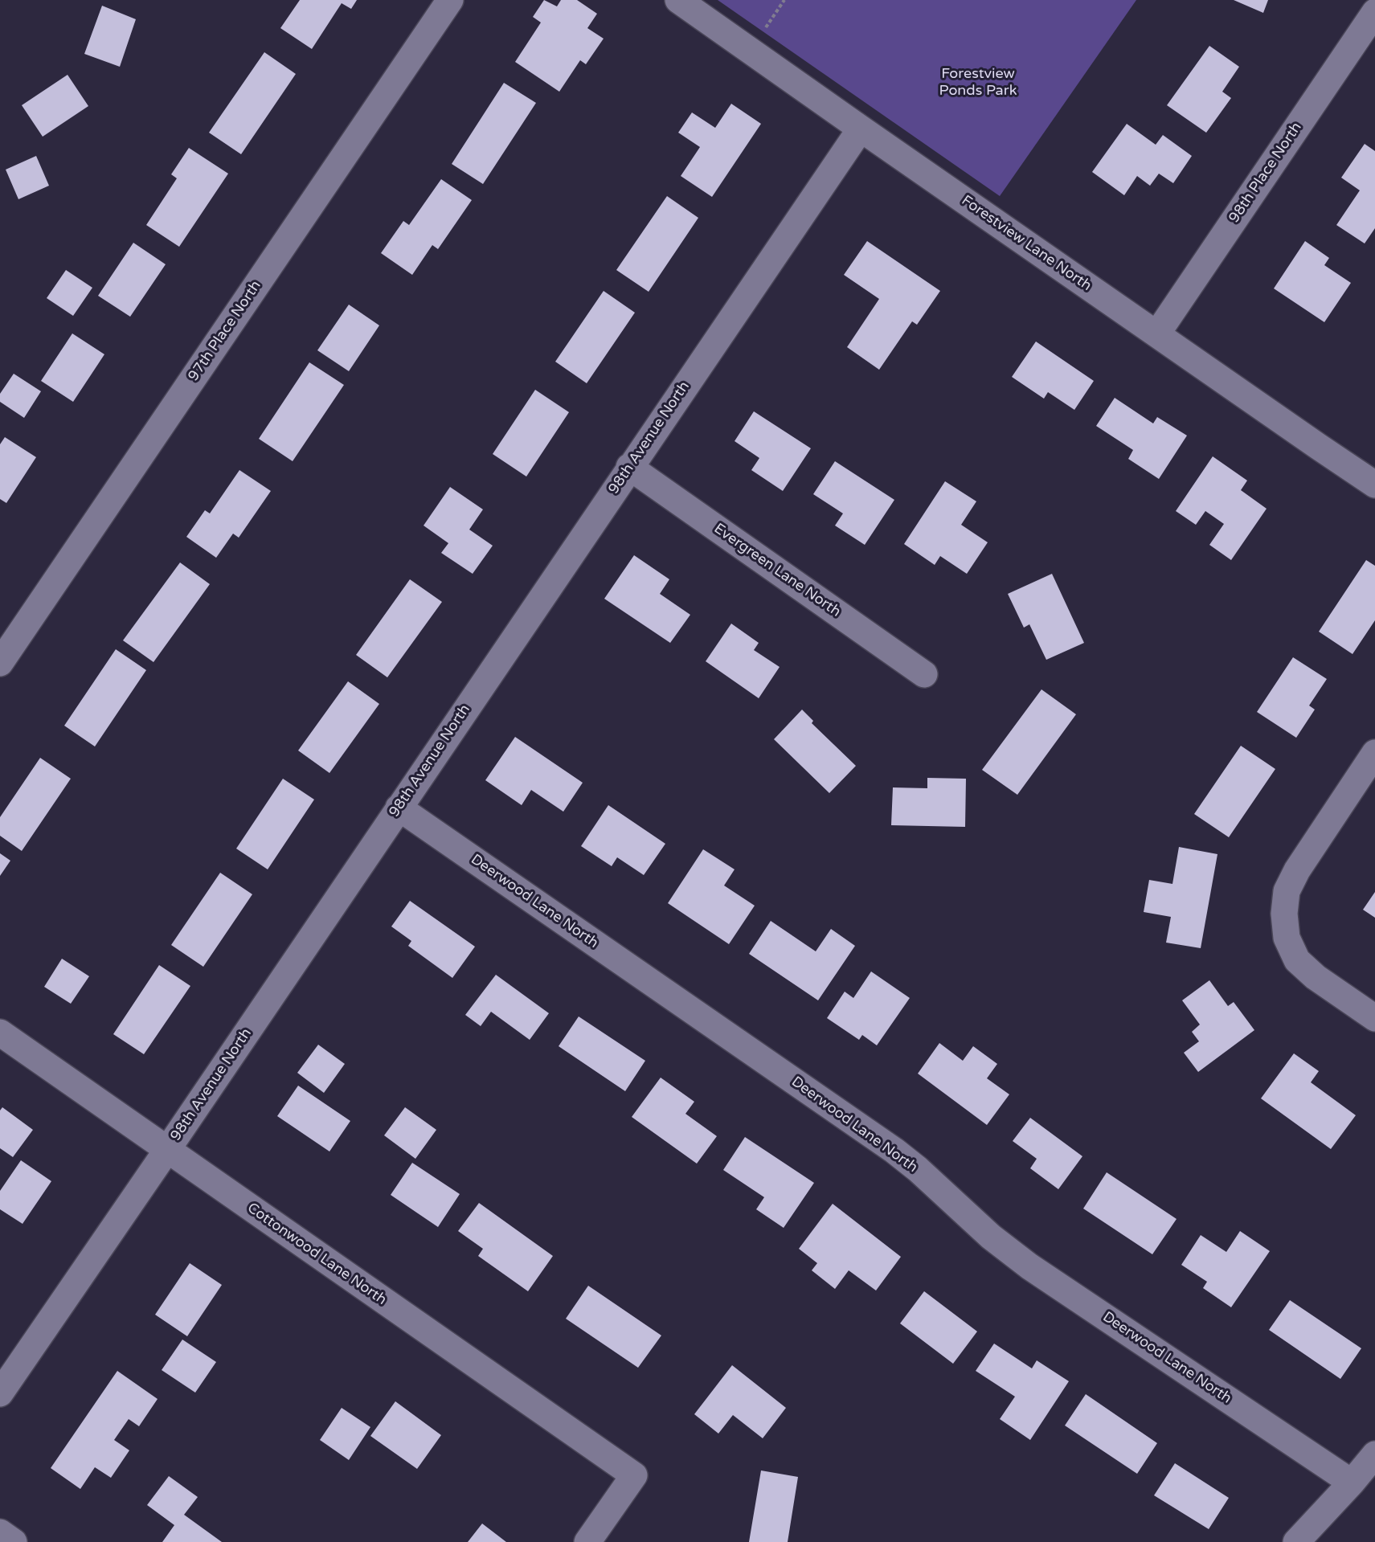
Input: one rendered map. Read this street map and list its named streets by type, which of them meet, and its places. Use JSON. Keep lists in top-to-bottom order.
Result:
{
  "streets": {
    "street": [
      "98th Place North",
      "Forestview Lane North",
      "97th Place North",
      "98th Avenue North",
      "Evergreen Lane North",
      "Deerwood Lane North",
      "Cottonwood Lane North"
    ]
  },
  "crossings": [
    ["98th Place North", "Forestview Lane North"],
    ["Forestview Lane North", "98th Avenue North"],
    ["98th Avenue North", "Evergreen Lane North"],
    ["98th Avenue North", "Deerwood Lane North"],
    ["98th Avenue North", "Cottonwood Lane North"]
  ],
  "parks": ["Forestview Ponds Park"]
}
